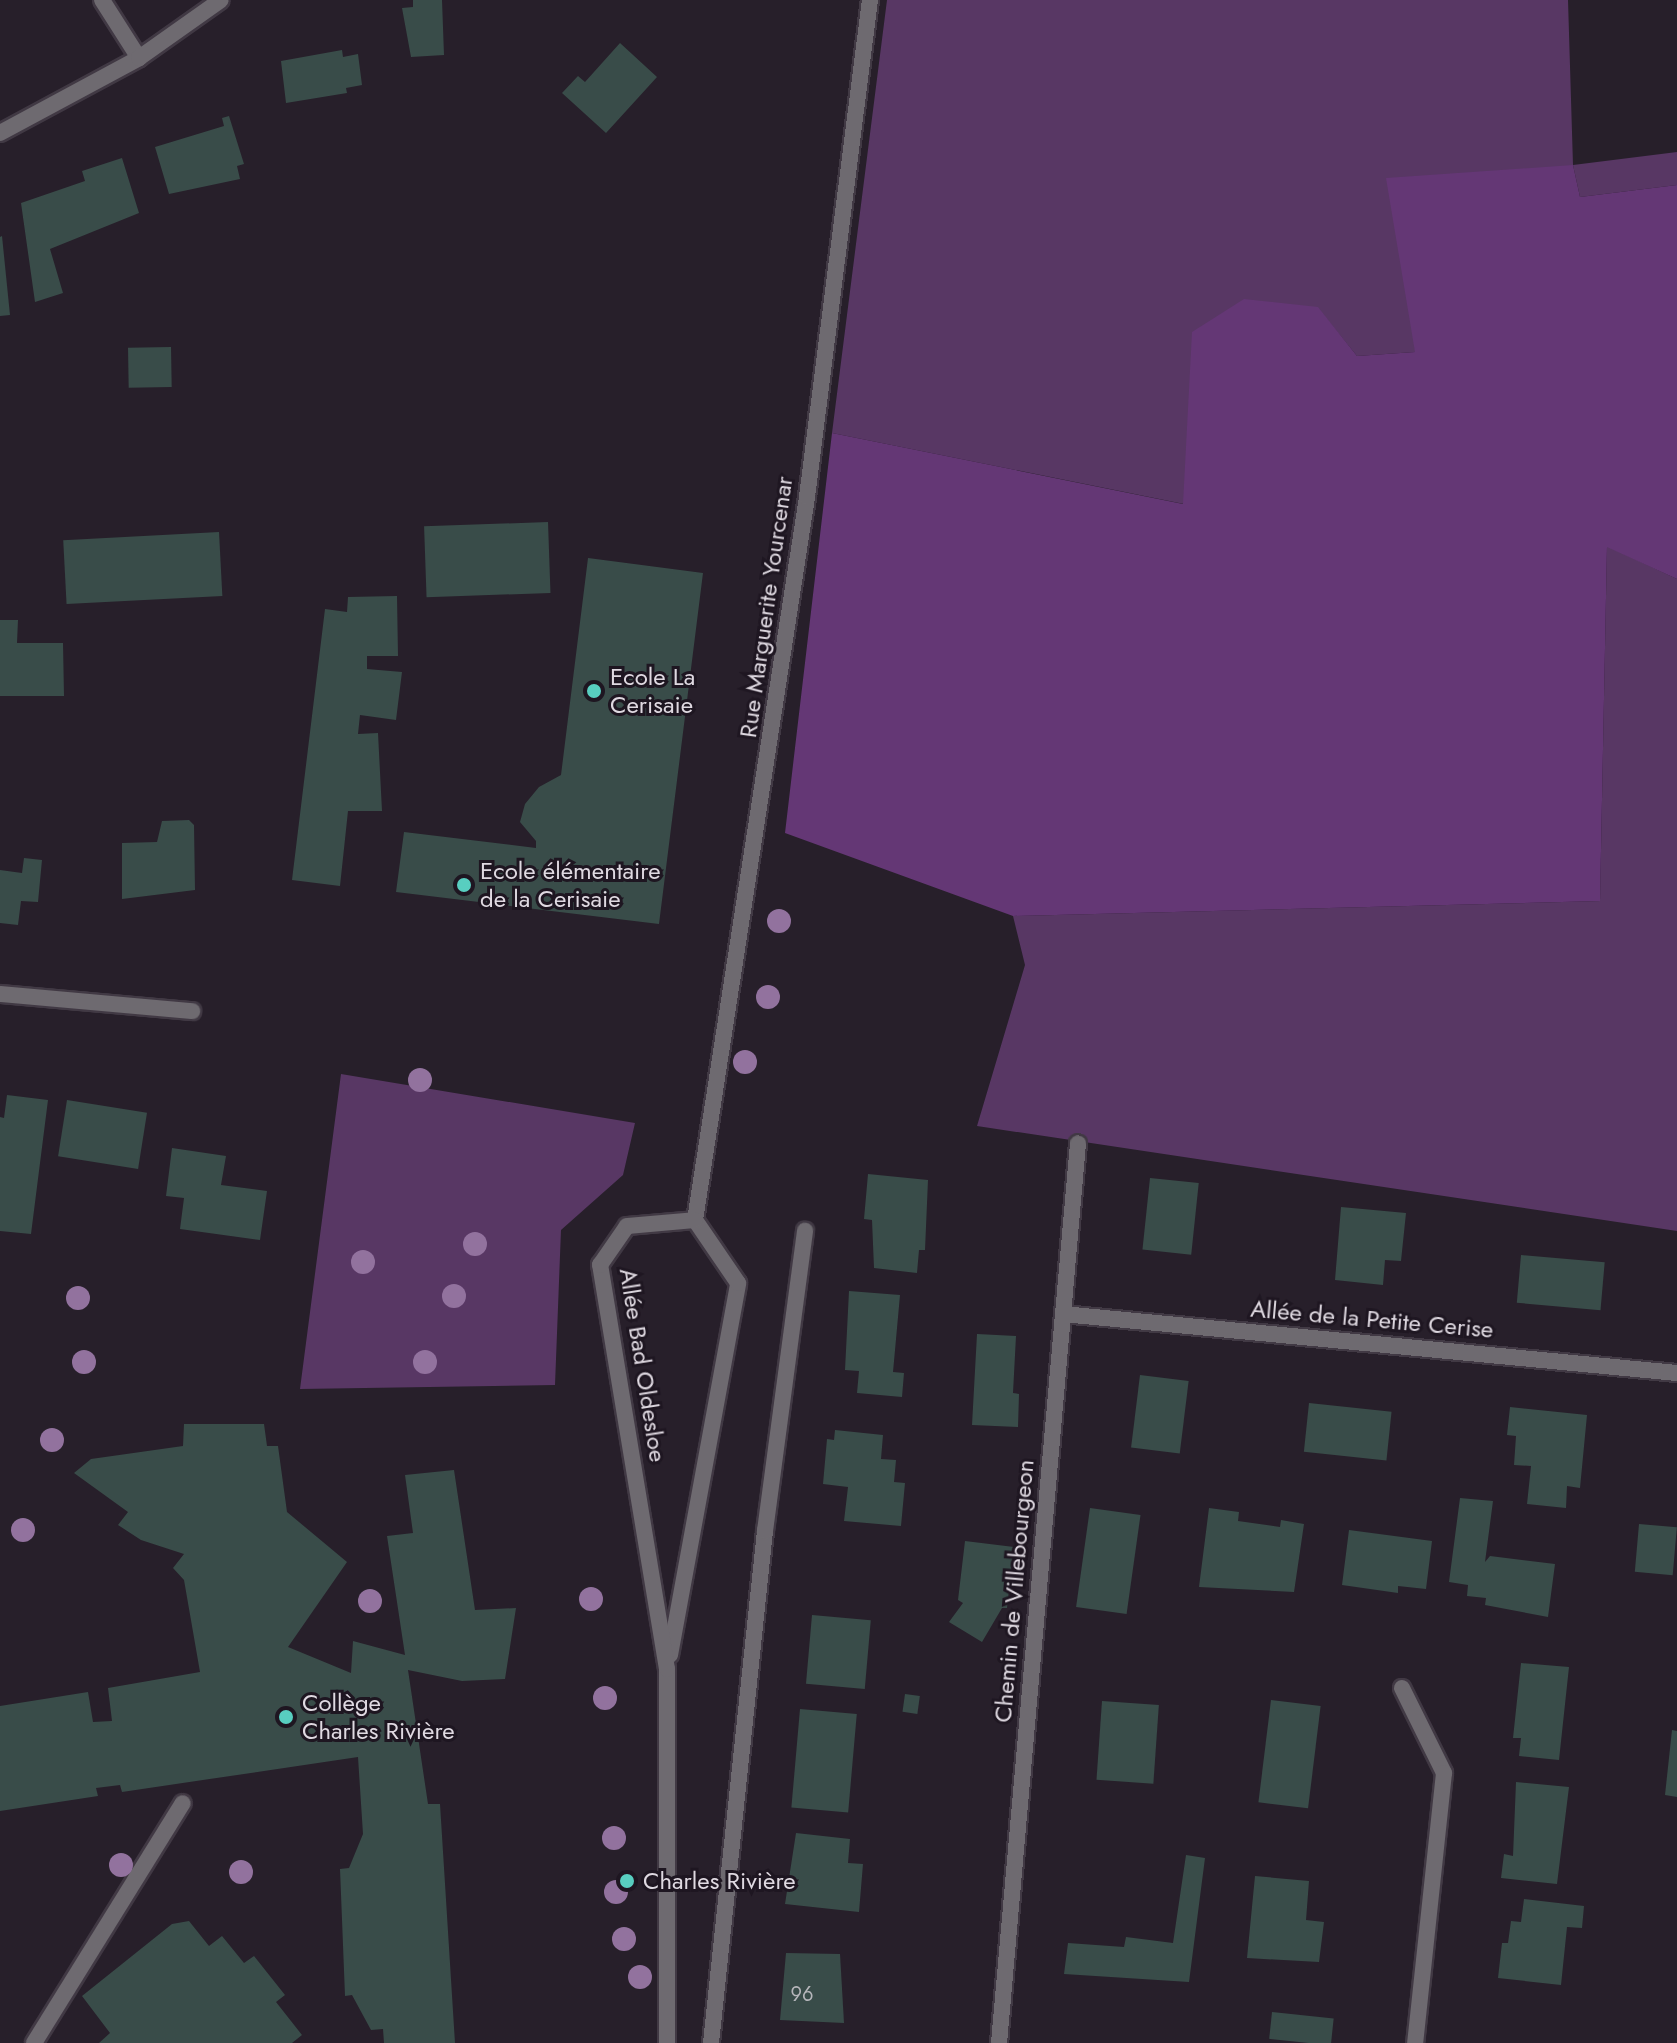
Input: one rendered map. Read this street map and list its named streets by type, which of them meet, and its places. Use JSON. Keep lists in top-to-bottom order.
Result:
{
  "streets": {
    "street": [
      "Rue Marguerite Yourcenar",
      "Allée de la Petite Cerise",
      "Allée Bad Oldesloe",
      "Chemin de Villebourgeon"
    ]
  },
  "crossings": [
    ["Rue Marguerite Yourcenar", "Allée Bad Oldesloe"],
    ["Allée de la Petite Cerise", "Chemin de Villebourgeon"]
  ],
  "places": [
    "Ecole La Cerisaie",
    "Ecole élémentaire de la Cerisaie",
    "Collège Charles Rivière",
    "Charles Rivière"
  ],
  "house_numbers": ["96"]
}
